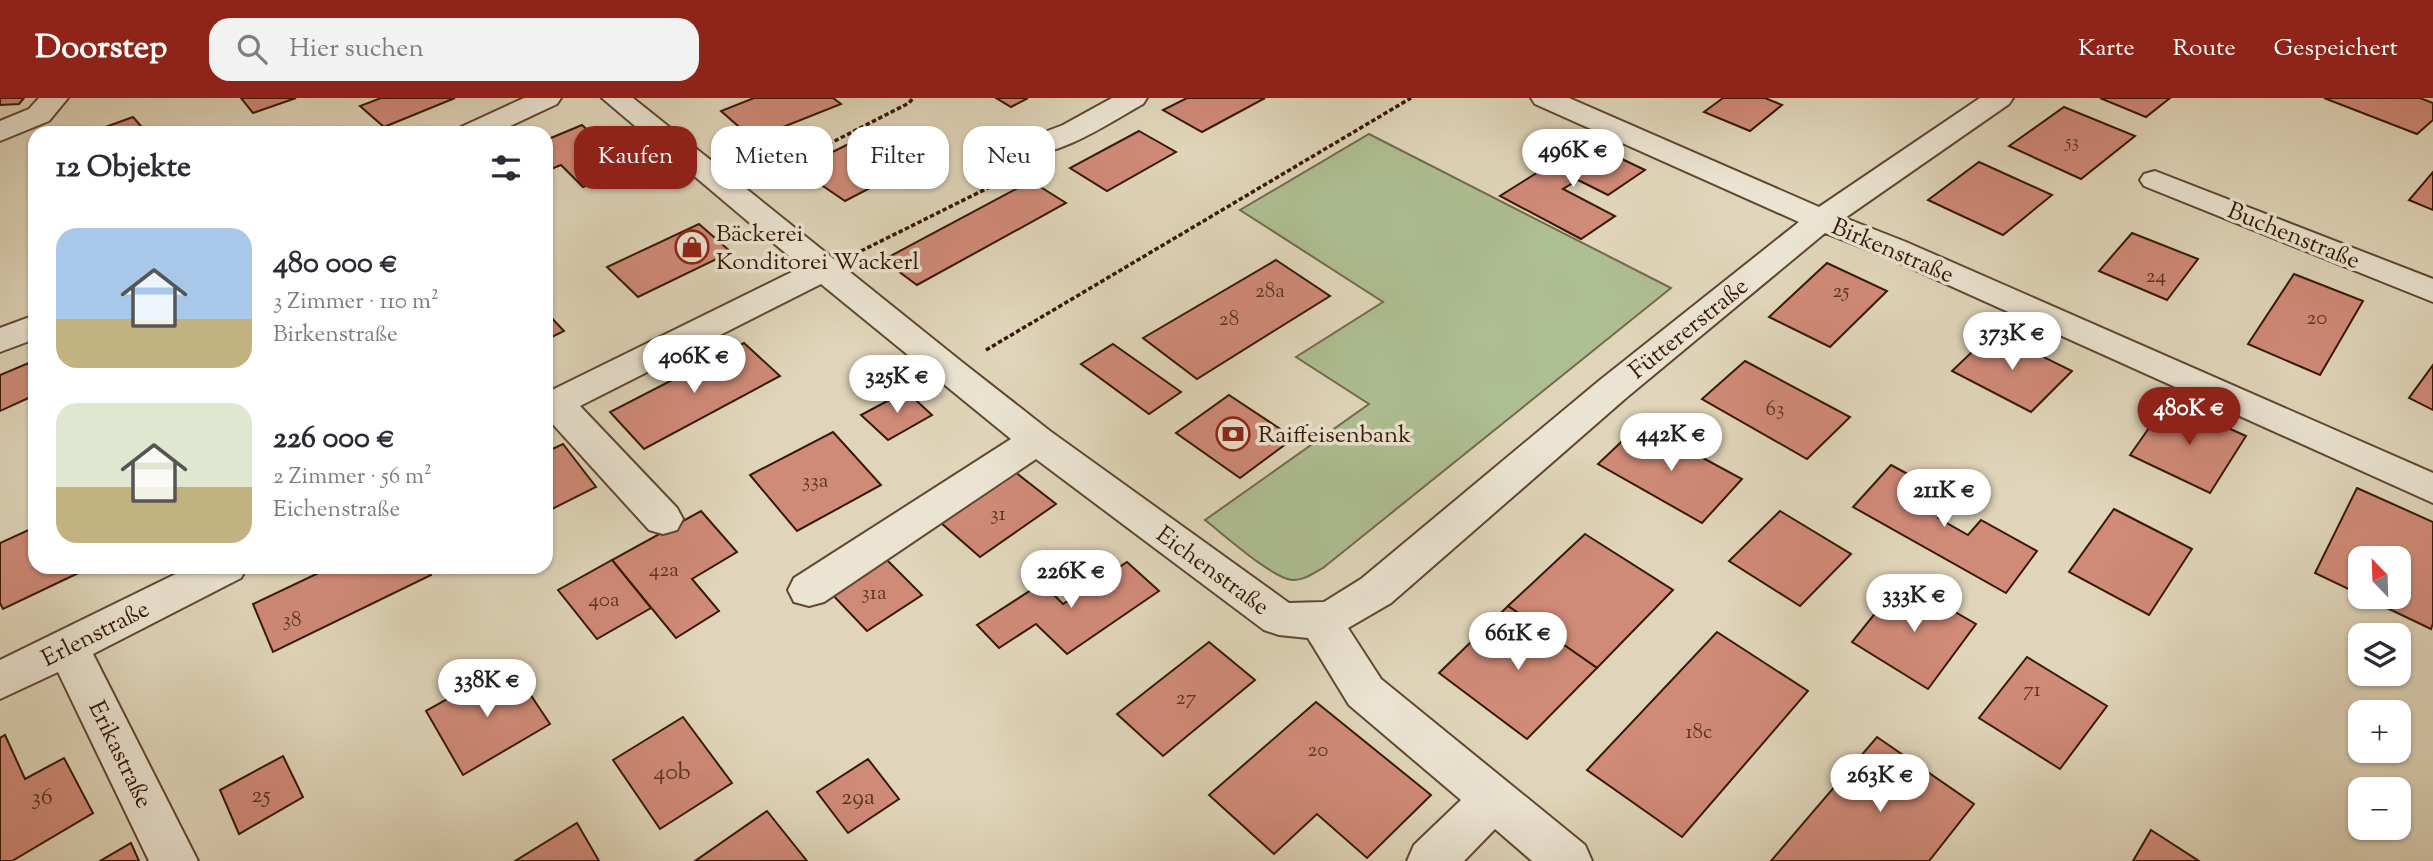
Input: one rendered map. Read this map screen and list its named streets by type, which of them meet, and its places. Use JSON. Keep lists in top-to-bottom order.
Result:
{
  "streets": {
    "street": [
      "Buchenstraße",
      "Birkenstraße",
      "Füttererstraße",
      "Eichenstraße",
      "Erlenstraße",
      "Erikastraße"
    ]
  },
  "crossings": [
    ["Birkenstraße", "Füttererstraße"],
    ["Füttererstraße", "Eichenstraße"],
    ["Erlenstraße", "Erikastraße"]
  ],
  "places": {
    "shop": ["Bäckerei Konditorei Wackerl"],
    "bank": ["Raiffeisenbank"]
  },
  "house_numbers": [
    "53",
    "24",
    "28a",
    "25",
    "20",
    "28",
    "63",
    "33a",
    "31",
    "42a",
    "31a",
    "40a",
    "38",
    "71",
    "27",
    "18c",
    "20",
    "40b",
    "25",
    "36",
    "29a"
  ],
  "north": "top left",
  "page": {
    "header": "Doorstep",
    "search": "Hier suchen",
    "nav": ["Karte", "Route", "Gespeichert"],
    "chip": [
      "Kaufen",
      "Mieten",
      "Filter",
      "Neu"
    ],
    "heading": "12 Objekte",
    "price": [
      "496K €",
      "373K €",
      "406K €",
      "325K €",
      "480K €",
      "442K €",
      "211K €",
      "226K €",
      "333K €",
      "661K €",
      "338K €",
      "263K €"
    ],
    "list": [
      {
        "name": "480 000 €",
        "note": "3 Zimmer · 110 m² · Birkenstraße"
      },
      {
        "name": "226 000 €",
        "note": "2 Zimmer · 56 m² · Eichenstraße"
      }
    ],
    "map_buttons": ["+", "−"]
  }
}
